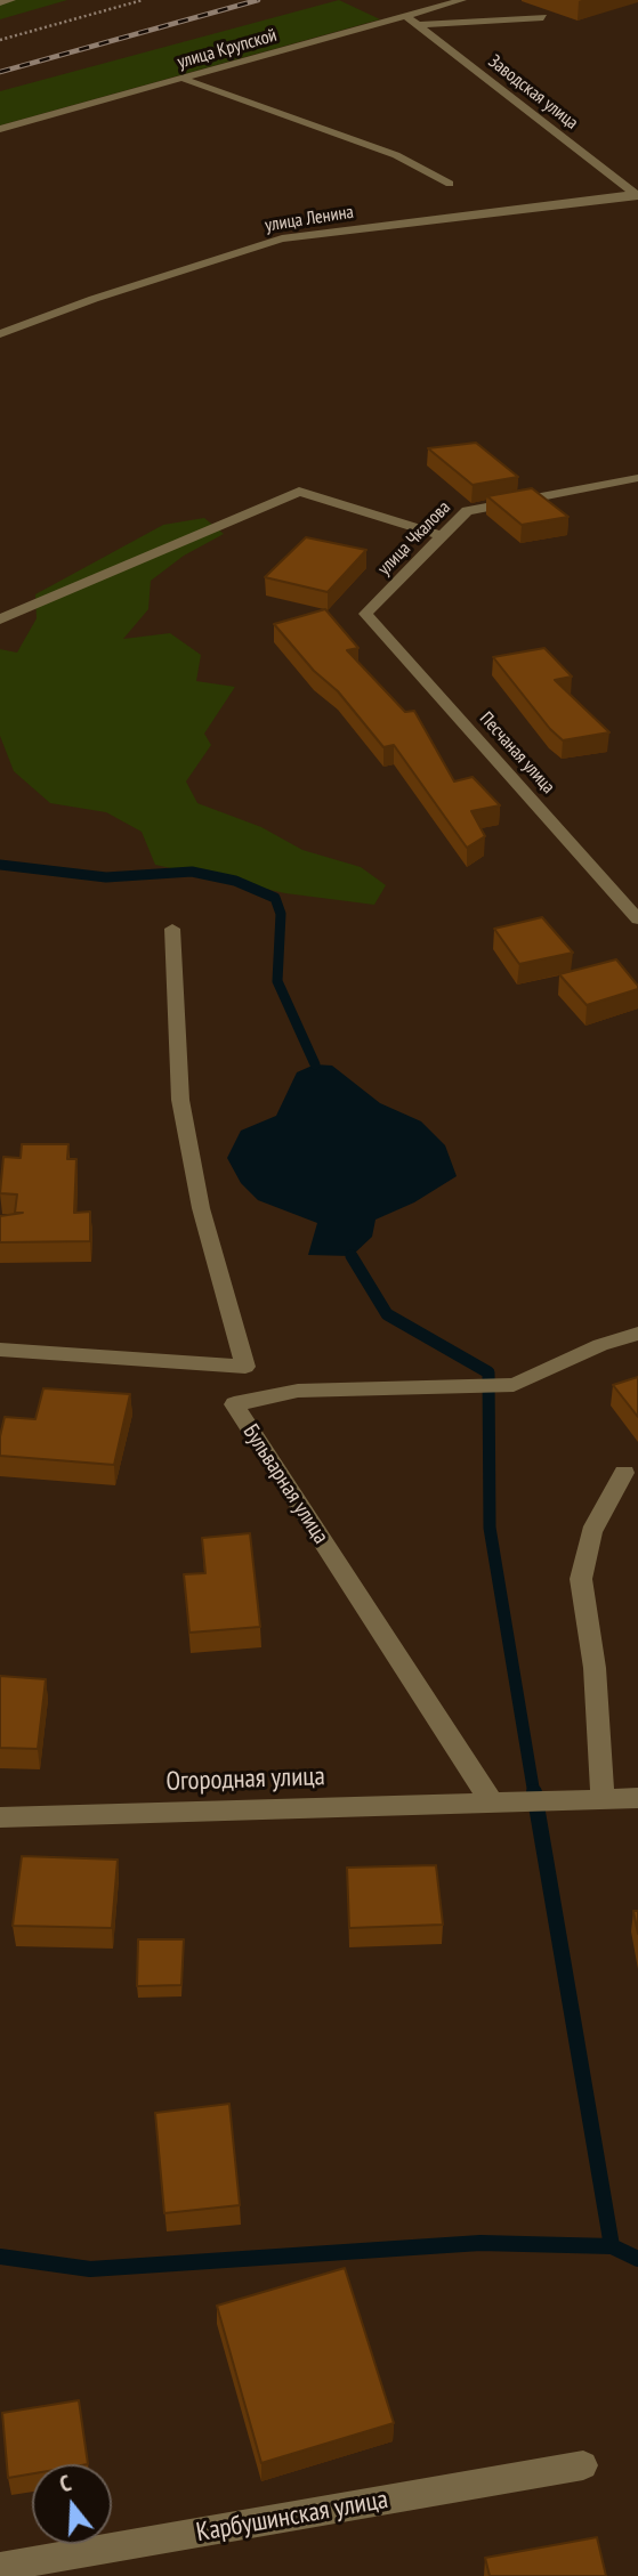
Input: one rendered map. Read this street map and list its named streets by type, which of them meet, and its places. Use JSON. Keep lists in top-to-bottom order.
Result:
{
  "streets": {
    "street": [
      "улица Крупской",
      "Заводская улица",
      "улица Ленина",
      "улица Чкалова",
      "Песчаная улица",
      "Бульварная улица",
      "Огородная улица",
      "Карбушинская улица"
    ]
  },
  "crossings": [
    ["улица Крупской", "Заводская улица"],
    ["Заводская улица", "улица Ленина"],
    ["улица Чкалова", "Песчаная улица"],
    ["Бульварная улица", "Огородная улица"]
  ],
  "north": "top"
}
